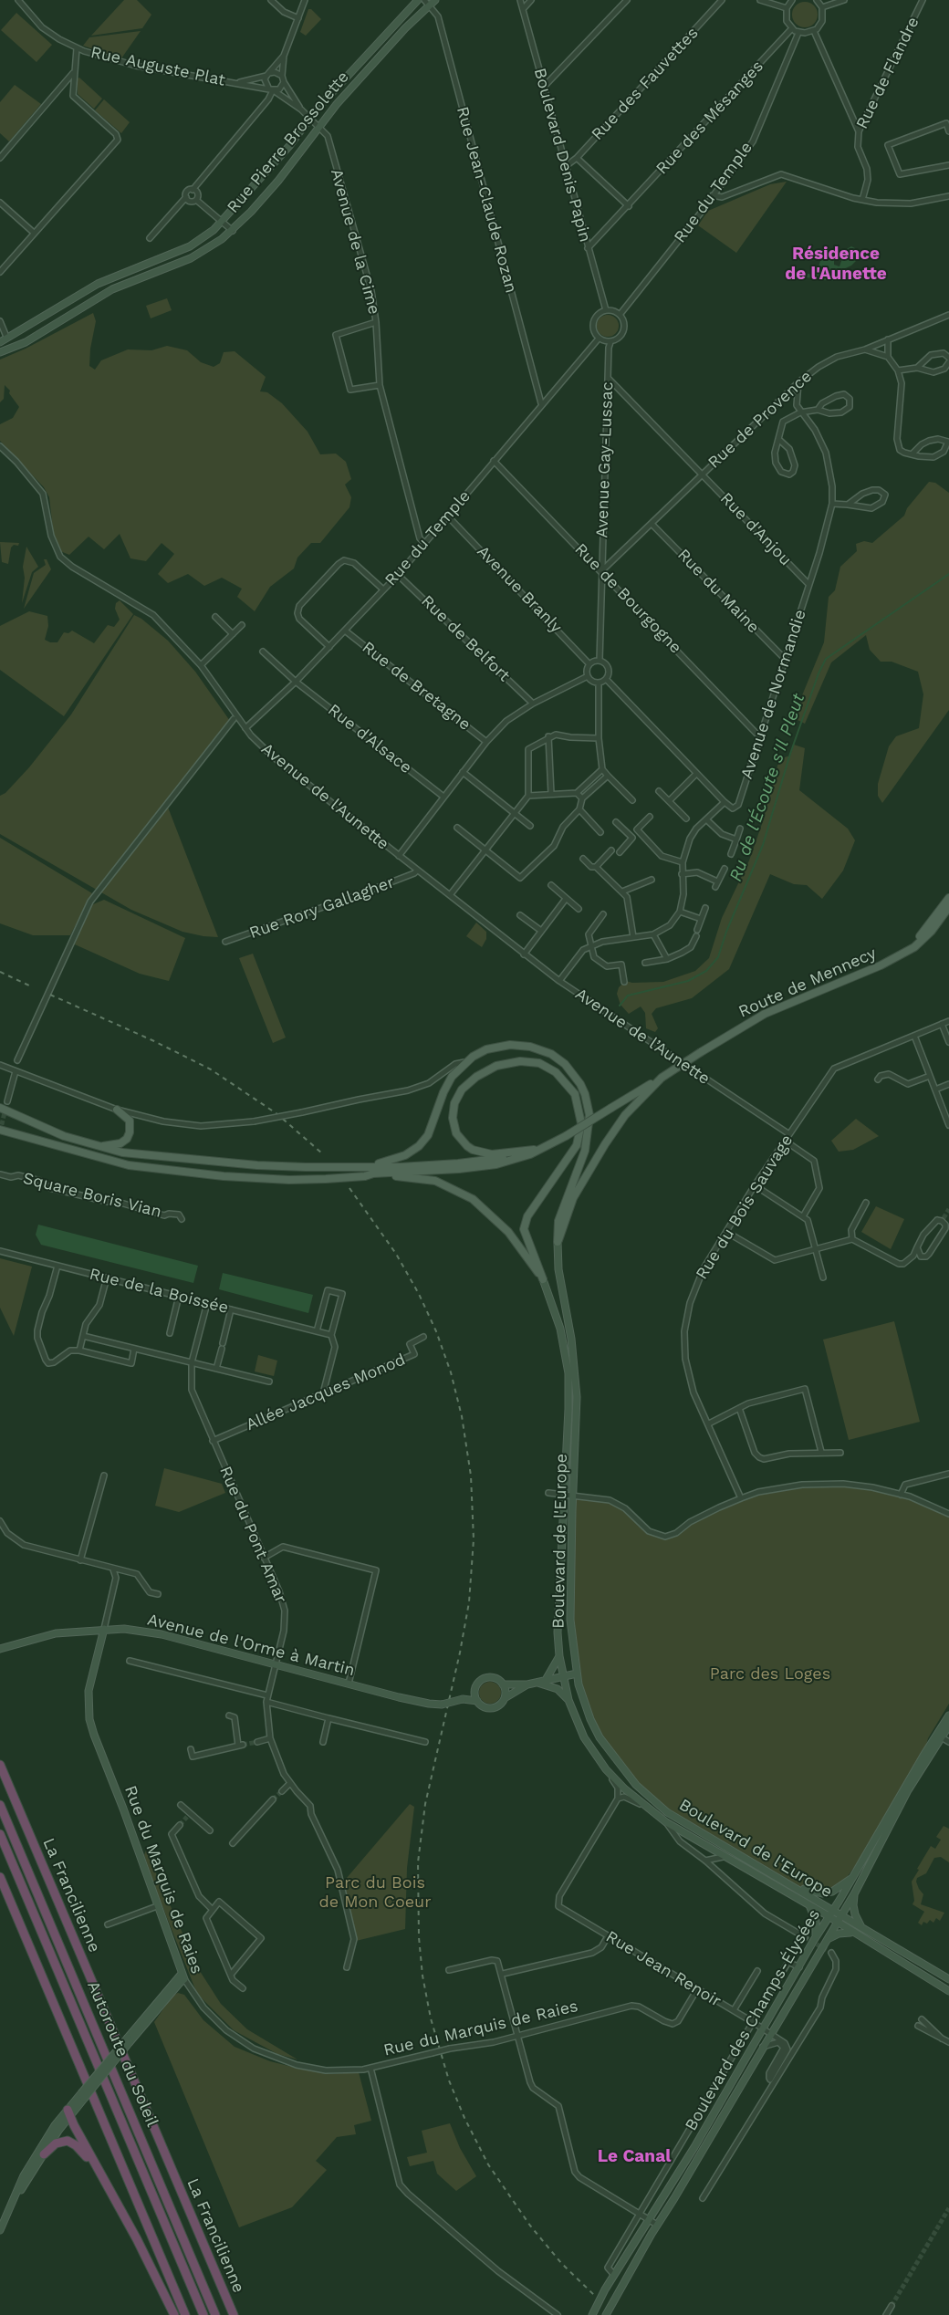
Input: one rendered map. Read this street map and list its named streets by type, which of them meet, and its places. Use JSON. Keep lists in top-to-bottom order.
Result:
{
  "streets": {
    "highway": ["La Francilienne", "Autoroute du Soleil"],
    "main road": [
      "Rue Pierre Brossolette",
      "Route de Mennecy",
      "Boulevard de l'Europe",
      "Avenue de l'Orme à Martin",
      "Rue du Marquis de Raies",
      "Boulevard des Champs-Élysées"
    ],
    "street": [
      "Rue Auguste Plat",
      "Rue de Flandre",
      "Rue des Fauvettes",
      "Rue des Mésanges",
      "Boulevard Denis Papin",
      "Rue du Temple",
      "Rue Jean-Claude Rozan",
      "Avenue de la Cime",
      "Rue de Provence",
      "Avenue Gay-Lussac",
      "Rue d'Anjou",
      "Avenue Branly",
      "Rue du Maine",
      "Rue de Bourgogne",
      "Rue de Belfort",
      "Rue de Bretagne",
      "Avenue de Normandie",
      "Rue d'Alsace",
      "Avenue de l'Aunette",
      "Rue Rory Gallagher",
      "Avenue de l’Aunette",
      "Square Boris Vian",
      "Rue du Bois Sauvage",
      "Rue de la Boissée",
      "Allée Jacques Monod",
      "Rue du Pont Amar",
      "Rue Jean Renoir"
    ]
  },
  "crossings": [
    ["Rue des Fauvettes", "Boulevard Denis Papin"],
    ["Rue des Mésanges", "Boulevard Denis Papin"],
    ["Rue Pierre Brossolette", "Rue Jean-Claude Rozan"],
    ["Rue Pierre Brossolette", "Avenue de la Cime"],
    ["Boulevard Denis Papin", "Rue du Temple"],
    ["Boulevard Denis Papin", "Avenue Gay-Lussac"],
    ["Rue du Temple", "Rue Jean-Claude Rozan"],
    ["Rue du Temple", "Avenue de la Cime"],
    ["Rue du Temple", "Avenue Gay-Lussac"],
    ["Rue du Temple", "Avenue Branly"],
    ["Rue du Temple", "Rue de Bourgogne"],
    ["Rue du Temple", "Rue de Belfort"],
    ["Rue du Temple", "Rue de Bretagne"],
    ["Rue du Temple", "Rue d'Alsace"],
    ["Rue du Temple", "Avenue de l'Aunette"],
    ["Rue de Provence", "Avenue Gay-Lussac"],
    ["Rue de Provence", "Rue d'Anjou"],
    ["Rue de Provence", "Rue du Maine"],
    ["Rue de Provence", "Rue de Bourgogne"],
    ["Avenue Gay-Lussac", "Rue d'Anjou"],
    ["Avenue Gay-Lussac", "Avenue Branly"],
    ["Avenue Gay-Lussac", "Rue de Bourgogne"],
    ["Rue d'Anjou", "Avenue de Normandie"],
    ["Rue du Maine", "Avenue de Normandie"],
    ["Rue de Bourgogne", "Avenue de Normandie"],
    ["Avenue de l'Aunette", "Rue Rory Gallagher"],
    ["Avenue de l'Aunette", "Avenue de l’Aunette"],
    ["Avenue de l’Aunette", "Rue du Bois Sauvage"],
    ["Rue de la Boissée", "Rue du Pont Amar"],
    ["Allée Jacques Monod", "Rue du Pont Amar"],
    ["Rue du Pont Amar", "Avenue de l'Orme à Martin"],
    ["Boulevard de l'Europe", "Boulevard des Champs-Élysées"],
    ["Avenue de l'Orme à Martin", "Rue du Marquis de Raies"],
    ["Rue du Marquis de Raies", "Rue Jean Renoir"],
    ["Rue Jean Renoir", "Boulevard des Champs-Élysées"]
  ],
  "districts": ["Résidence de l'Aunette", "Le Canal"],
  "water": ["Ru de l'Écoute s'Il Pleut"],
  "parks": ["Parc des Loges", "Parc du Bois de Mon Coeur"]
}
